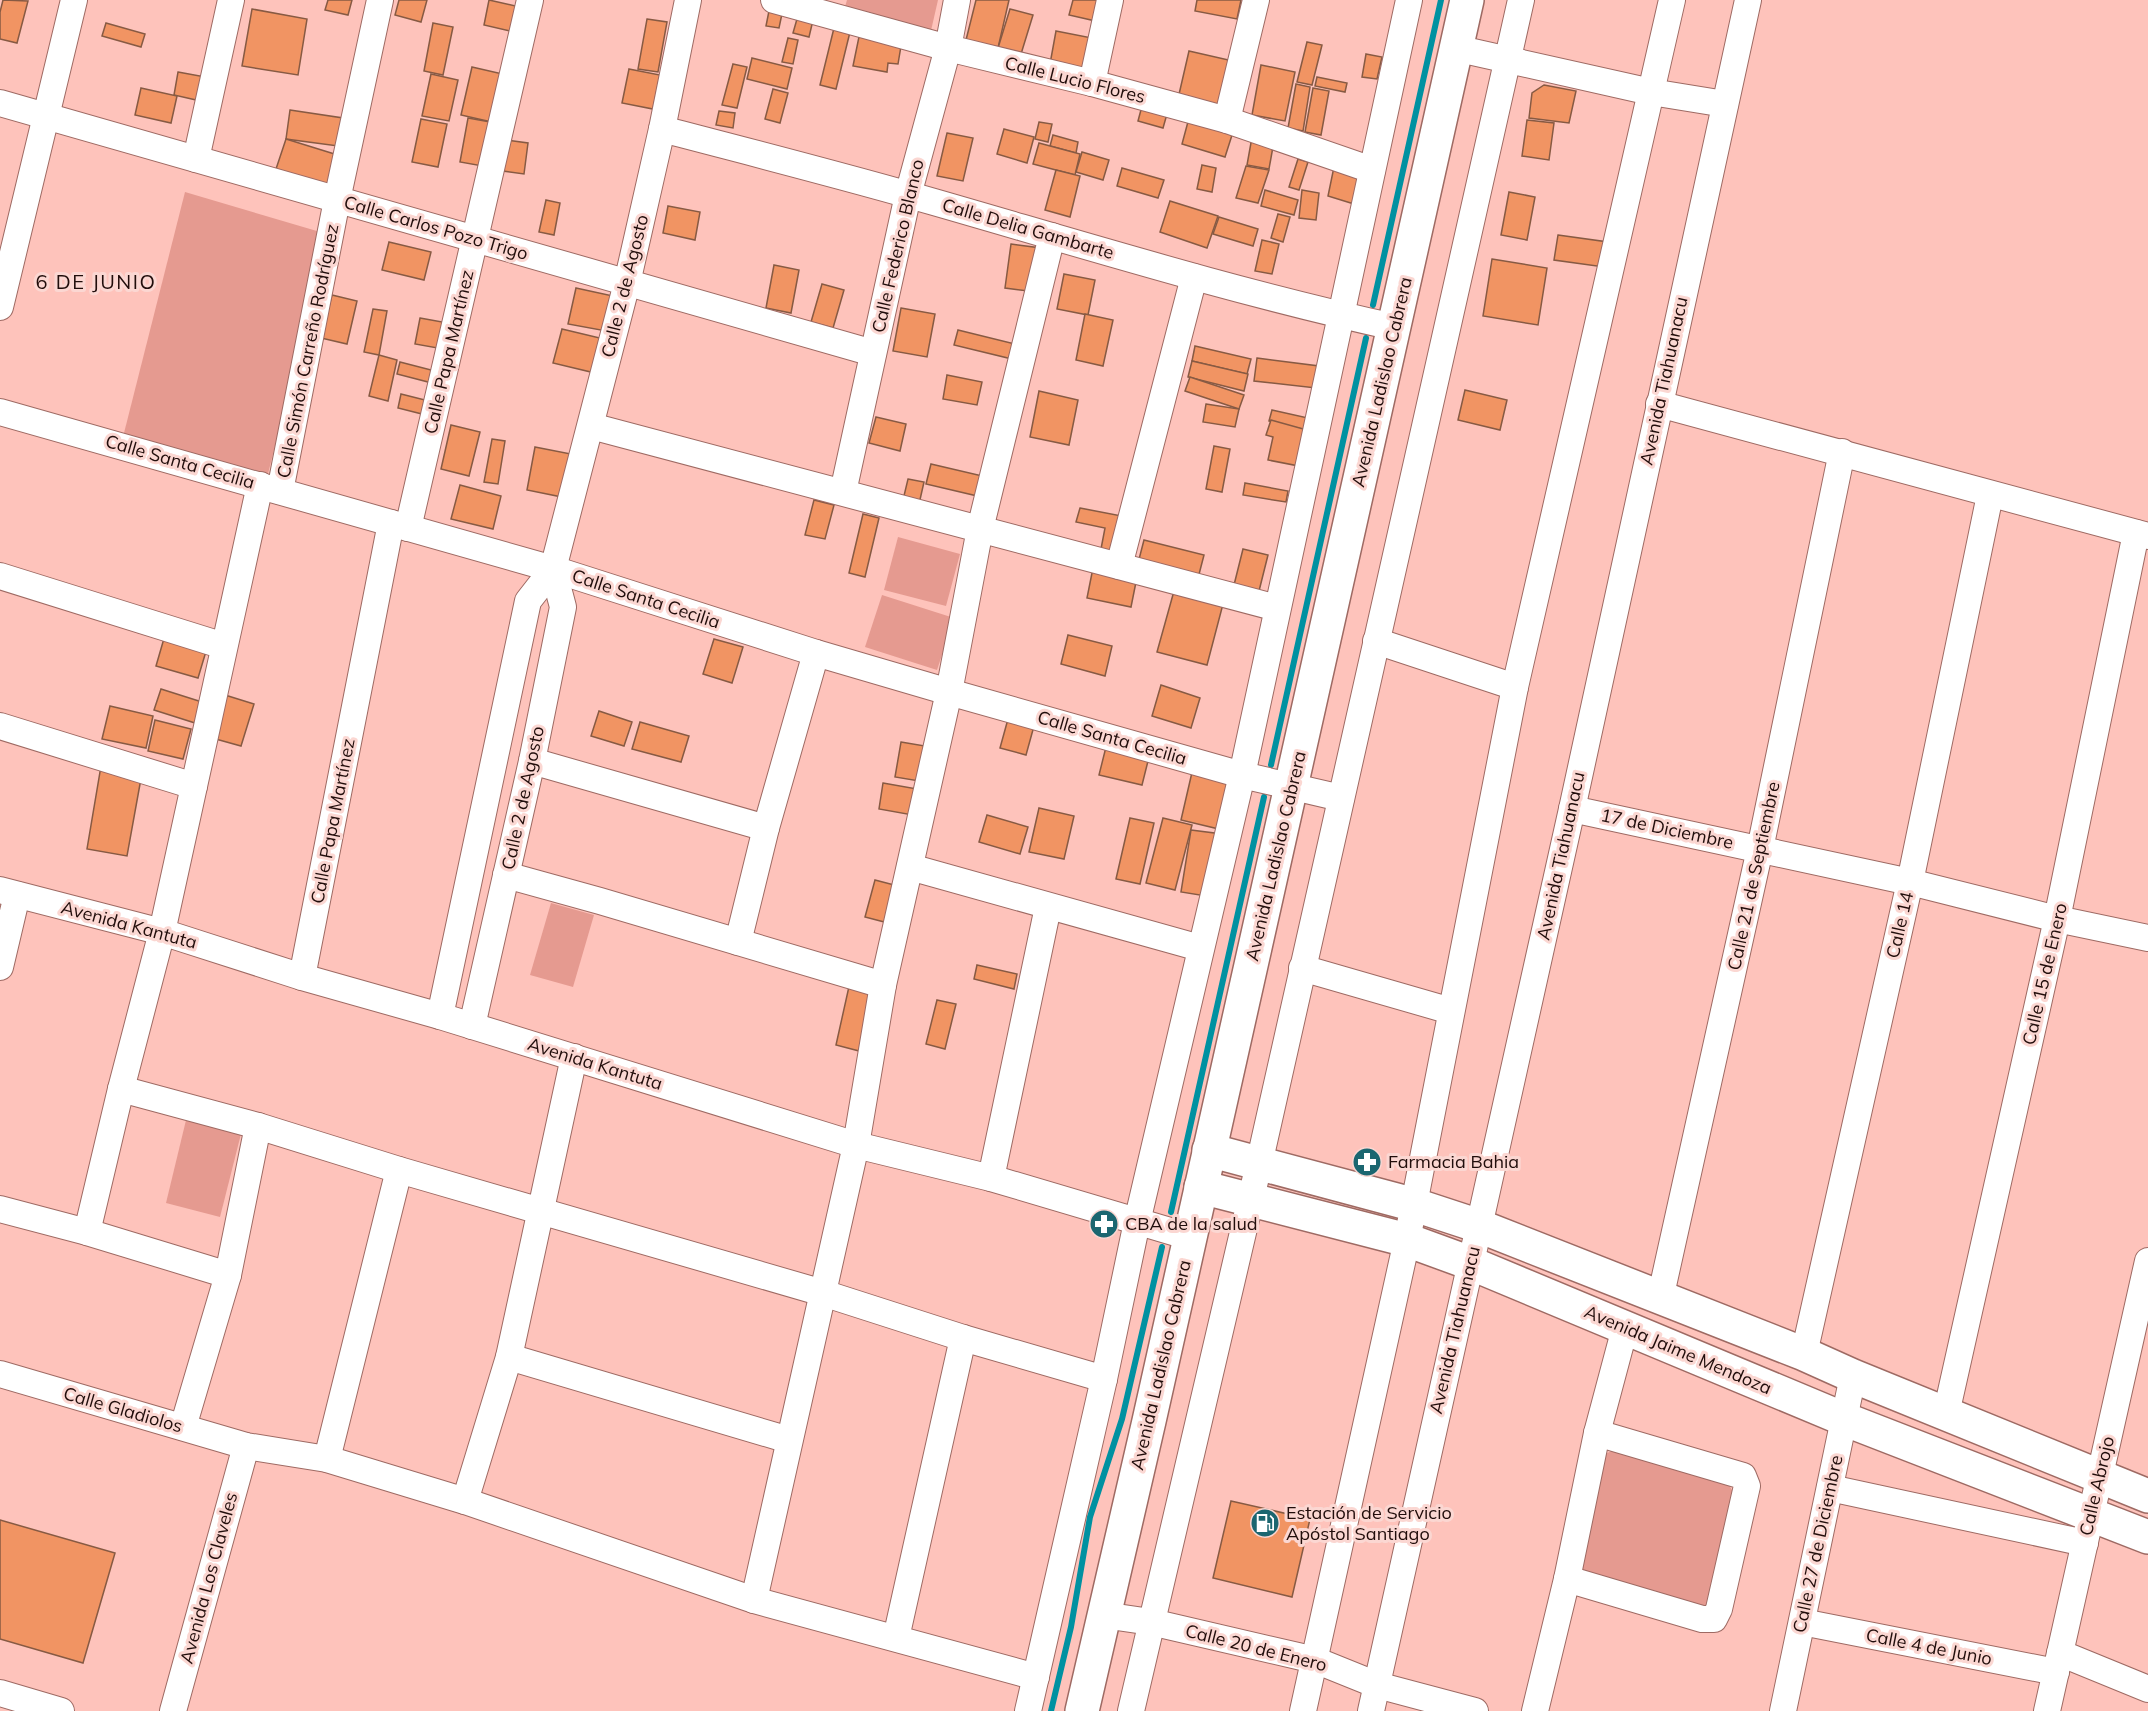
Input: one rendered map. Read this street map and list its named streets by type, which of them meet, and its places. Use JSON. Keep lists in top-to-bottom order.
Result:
{
  "streets": {
    "main road": ["Avenida Ladislao Cabrera", "Avenida Jaime Mendoza"],
    "street": [
      "Calle Lucio Flores",
      "Calle Carlos Pozo Trigo",
      "Calle Delia Gambarte",
      "Calle Federico Blanco",
      "Calle 2 de Agosto",
      "Calle Simón Carreño Rodríguez",
      "Calle Papa Martínez",
      "Avenida Tiahuanacu",
      "Calle Santa Cecilia",
      "17 de Diciembre",
      "Calle 21 de Septiembre",
      "Avenida Kantuta",
      "Calle 14",
      "Calle 15 de Enero",
      "Calle Gladiolos",
      "Calle Abrojo",
      "Calle 27 de Diciembre",
      "Avenida Los Claveles",
      "Calle 4 de Junio",
      "Calle 20 de Enero"
    ]
  },
  "crossings": [
    ["Calle Lucio Flores", "Calle Federico Blanco"],
    ["Calle Carlos Pozo Trigo", "Calle Federico Blanco"],
    ["Calle Carlos Pozo Trigo", "Calle 2 de Agosto"],
    ["Calle Carlos Pozo Trigo", "Calle Simón Carreño Rodríguez"],
    ["Calle Carlos Pozo Trigo", "Calle Papa Martínez"],
    ["Calle Delia Gambarte", "Calle Federico Blanco"],
    ["Calle Delia Gambarte", "Calle 2 de Agosto"],
    ["Calle Delia Gambarte", "Avenida Ladislao Cabrera"],
    ["Calle 2 de Agosto", "Calle Santa Cecilia"],
    ["Calle 2 de Agosto", "Avenida Kantuta"],
    ["Calle Simón Carreño Rodríguez", "Calle Santa Cecilia"],
    ["Calle Simón Carreño Rodríguez", "Avenida Kantuta"],
    ["Calle Papa Martínez", "Calle Santa Cecilia"],
    ["Calle Papa Martínez", "Avenida Kantuta"],
    ["Avenida Tiahuanacu", "17 de Diciembre"],
    ["Avenida Tiahuanacu", "Avenida Jaime Mendoza"],
    ["Avenida Tiahuanacu", "Calle 20 de Enero"],
    ["Avenida Ladislao Cabrera", "Calle Santa Cecilia"],
    ["Avenida Ladislao Cabrera", "Avenida Kantuta"],
    ["Avenida Ladislao Cabrera", "Avenida Jaime Mendoza"],
    ["Avenida Ladislao Cabrera", "Calle 20 de Enero"],
    ["17 de Diciembre", "Calle 21 de Septiembre"],
    ["17 de Diciembre", "Calle 14"],
    ["17 de Diciembre", "Calle 15 de Enero"],
    ["Avenida Jaime Mendoza", "Calle Abrojo"],
    ["Avenida Jaime Mendoza", "Calle 27 de Diciembre"],
    ["Calle Gladiolos", "Avenida Los Claveles"],
    ["Calle Abrojo", "Calle 4 de Junio"],
    ["Calle 27 de Diciembre", "Calle 4 de Junio"]
  ],
  "districts": ["6 DE JUNIO"],
  "places": {
    "pharmacy": ["Farmacia Bahia", "CBA de la salud"],
    "fuel station": ["Estación de Servicio Apóstol Santiago"]
  }
}
